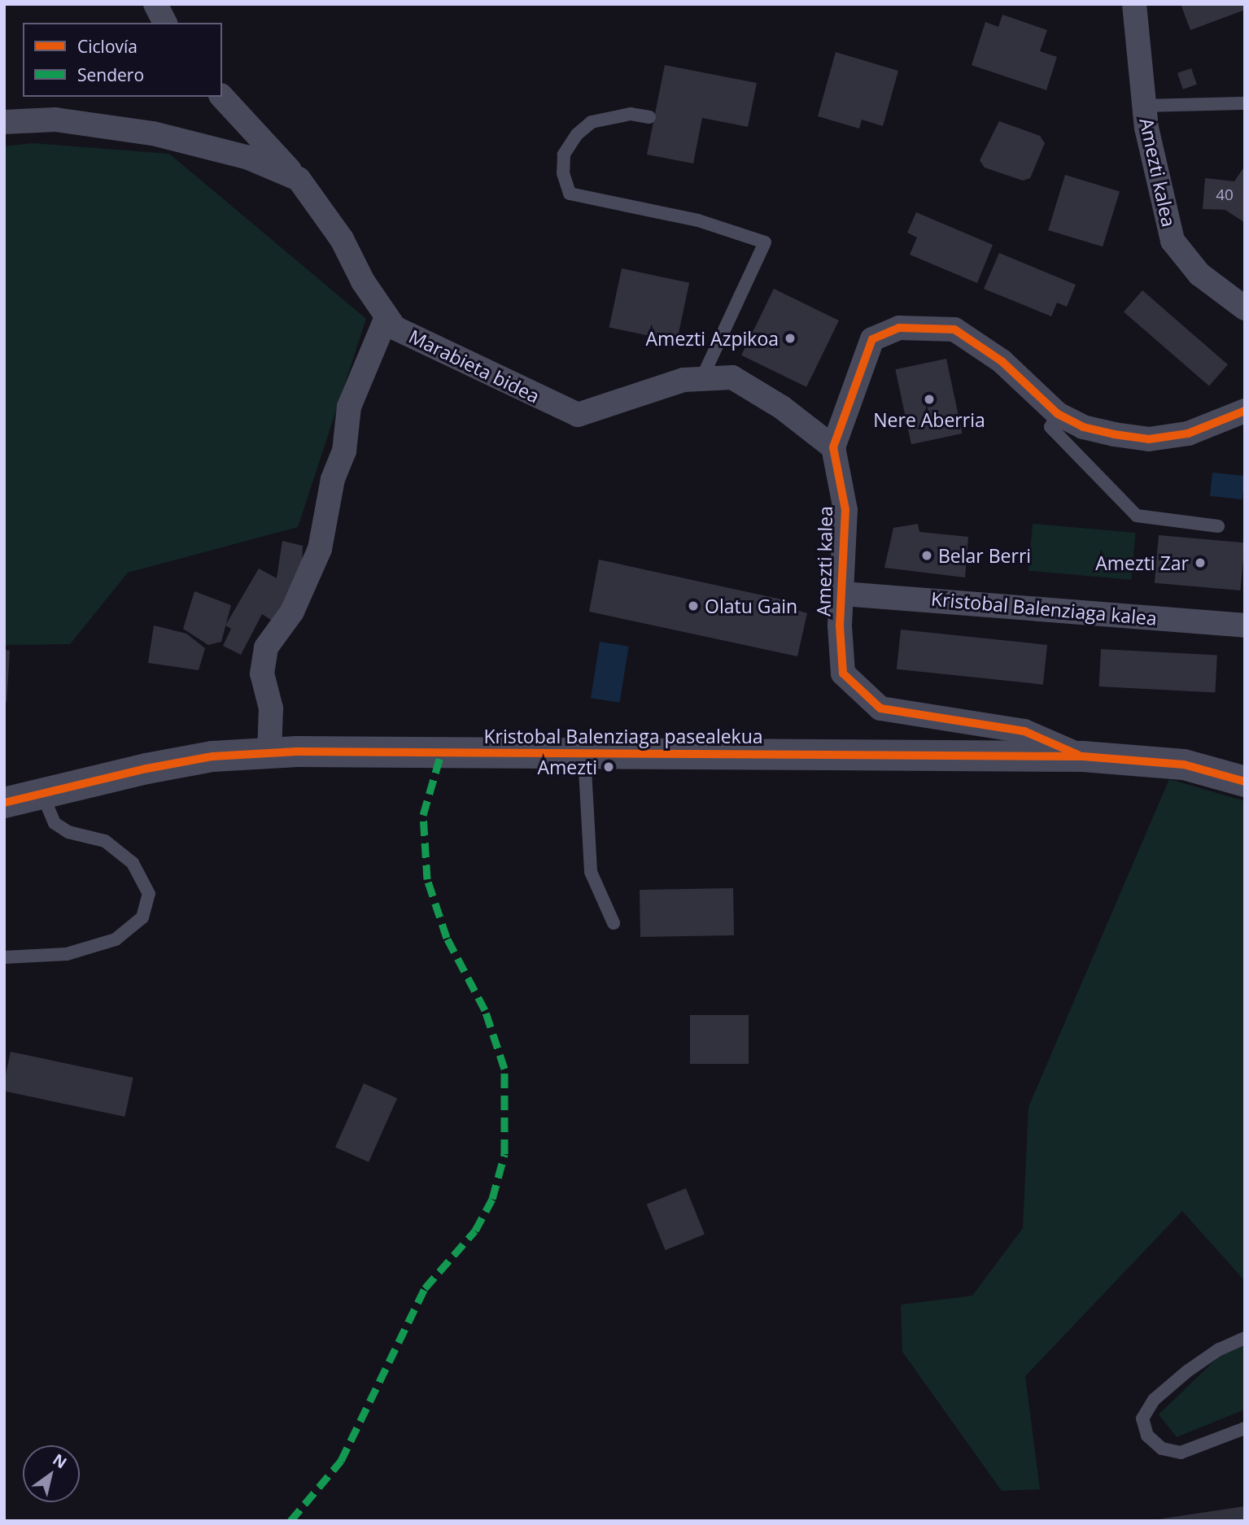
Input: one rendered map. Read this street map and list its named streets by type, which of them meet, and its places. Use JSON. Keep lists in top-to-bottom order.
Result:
{
  "streets": {
    "street": [
      "Amezti kalea",
      "Marabieta bidea",
      "Kristobal Balenziaga kalea",
      "Kristobal Balenziaga pasealekua"
    ]
  },
  "crossings": [
    ["Amezti kalea", "Marabieta bidea"],
    ["Amezti kalea", "Kristobal Balenziaga kalea"],
    ["Amezti kalea", "Kristobal Balenziaga pasealekua"]
  ],
  "places": [
    "Amezti Azpikoa",
    "Nere Aberria",
    "Belar Berri",
    "Amezti Zar",
    "Olatu Gain",
    "Amezti"
  ],
  "house_numbers": ["40"],
  "legend": ["Ciclovía", "Sendero"],
  "north": "top right"
}
